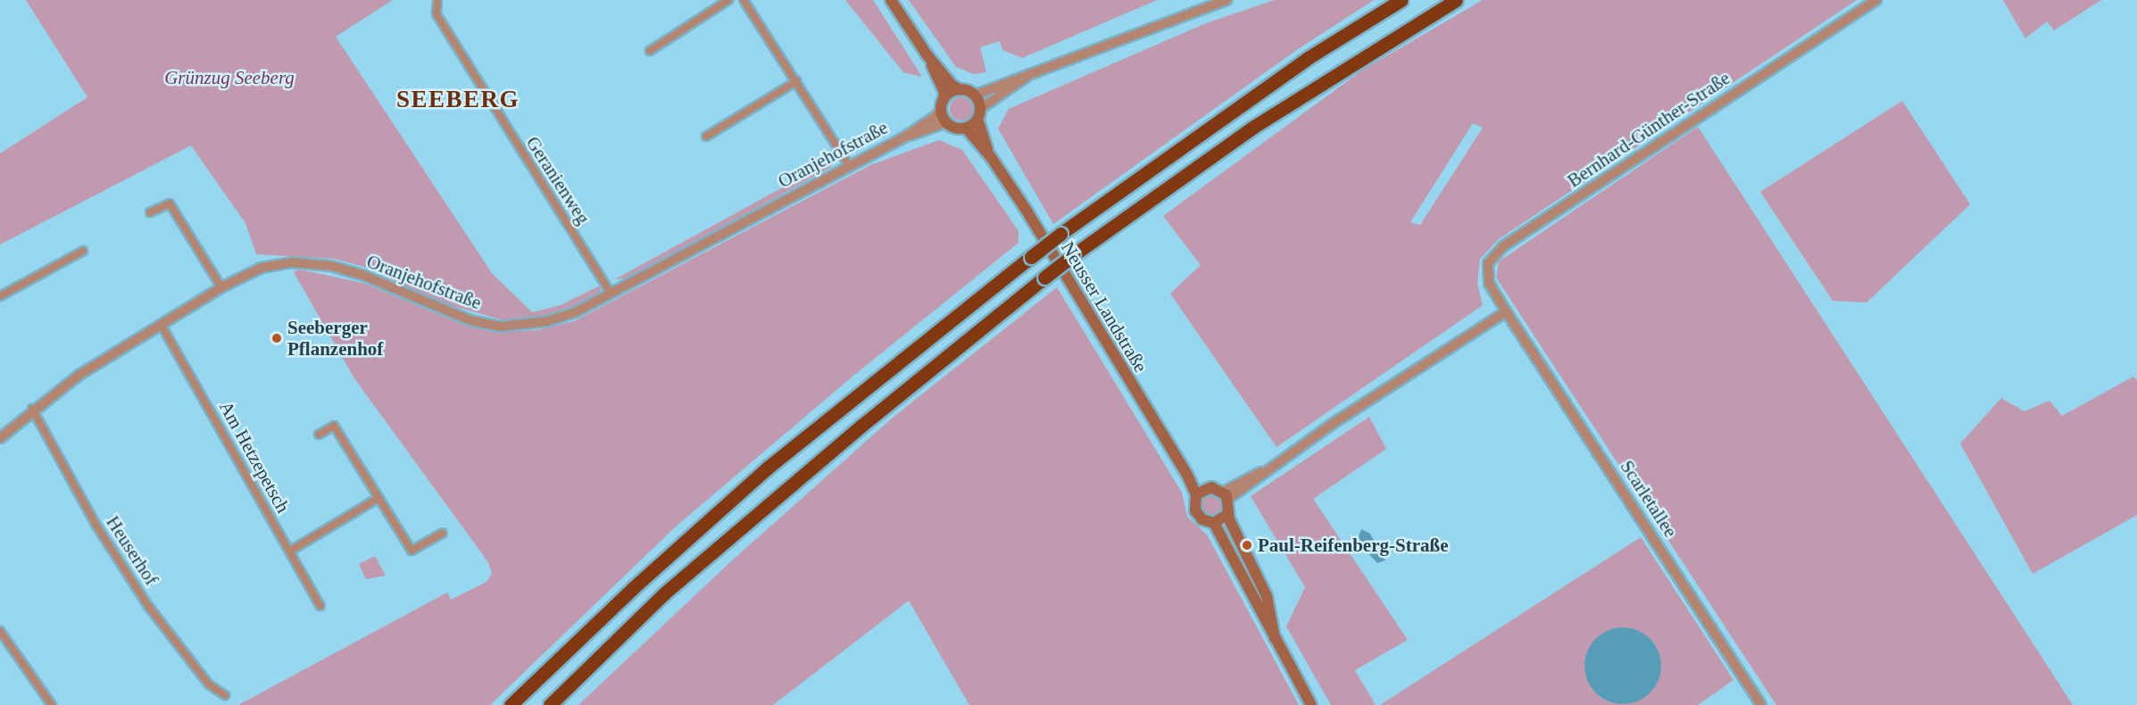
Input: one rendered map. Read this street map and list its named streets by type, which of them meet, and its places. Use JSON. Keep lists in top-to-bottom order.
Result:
{
  "streets": {
    "main road": ["Neusser Landstraße"],
    "street": [
      "Bernhard-Günther-Straße",
      "Oranjehofstraße",
      "Geranienweg",
      "Am Hetzepetsch",
      "Scarletallee",
      "Heuserhof"
    ]
  },
  "crossings": [
    ["Bernhard-Günther-Straße", "Scarletallee"],
    ["Oranjehofstraße", "Geranienweg"],
    ["Oranjehofstraße", "Neusser Landstraße"],
    ["Oranjehofstraße", "Am Hetzepetsch"],
    ["Oranjehofstraße", "Heuserhof"]
  ],
  "districts": ["SEEBERG"],
  "parks": ["Grünzug Seeberg"],
  "places": ["Seeberger Pflanzenhof", "Paul-Reifenberg-Straße"]
}
